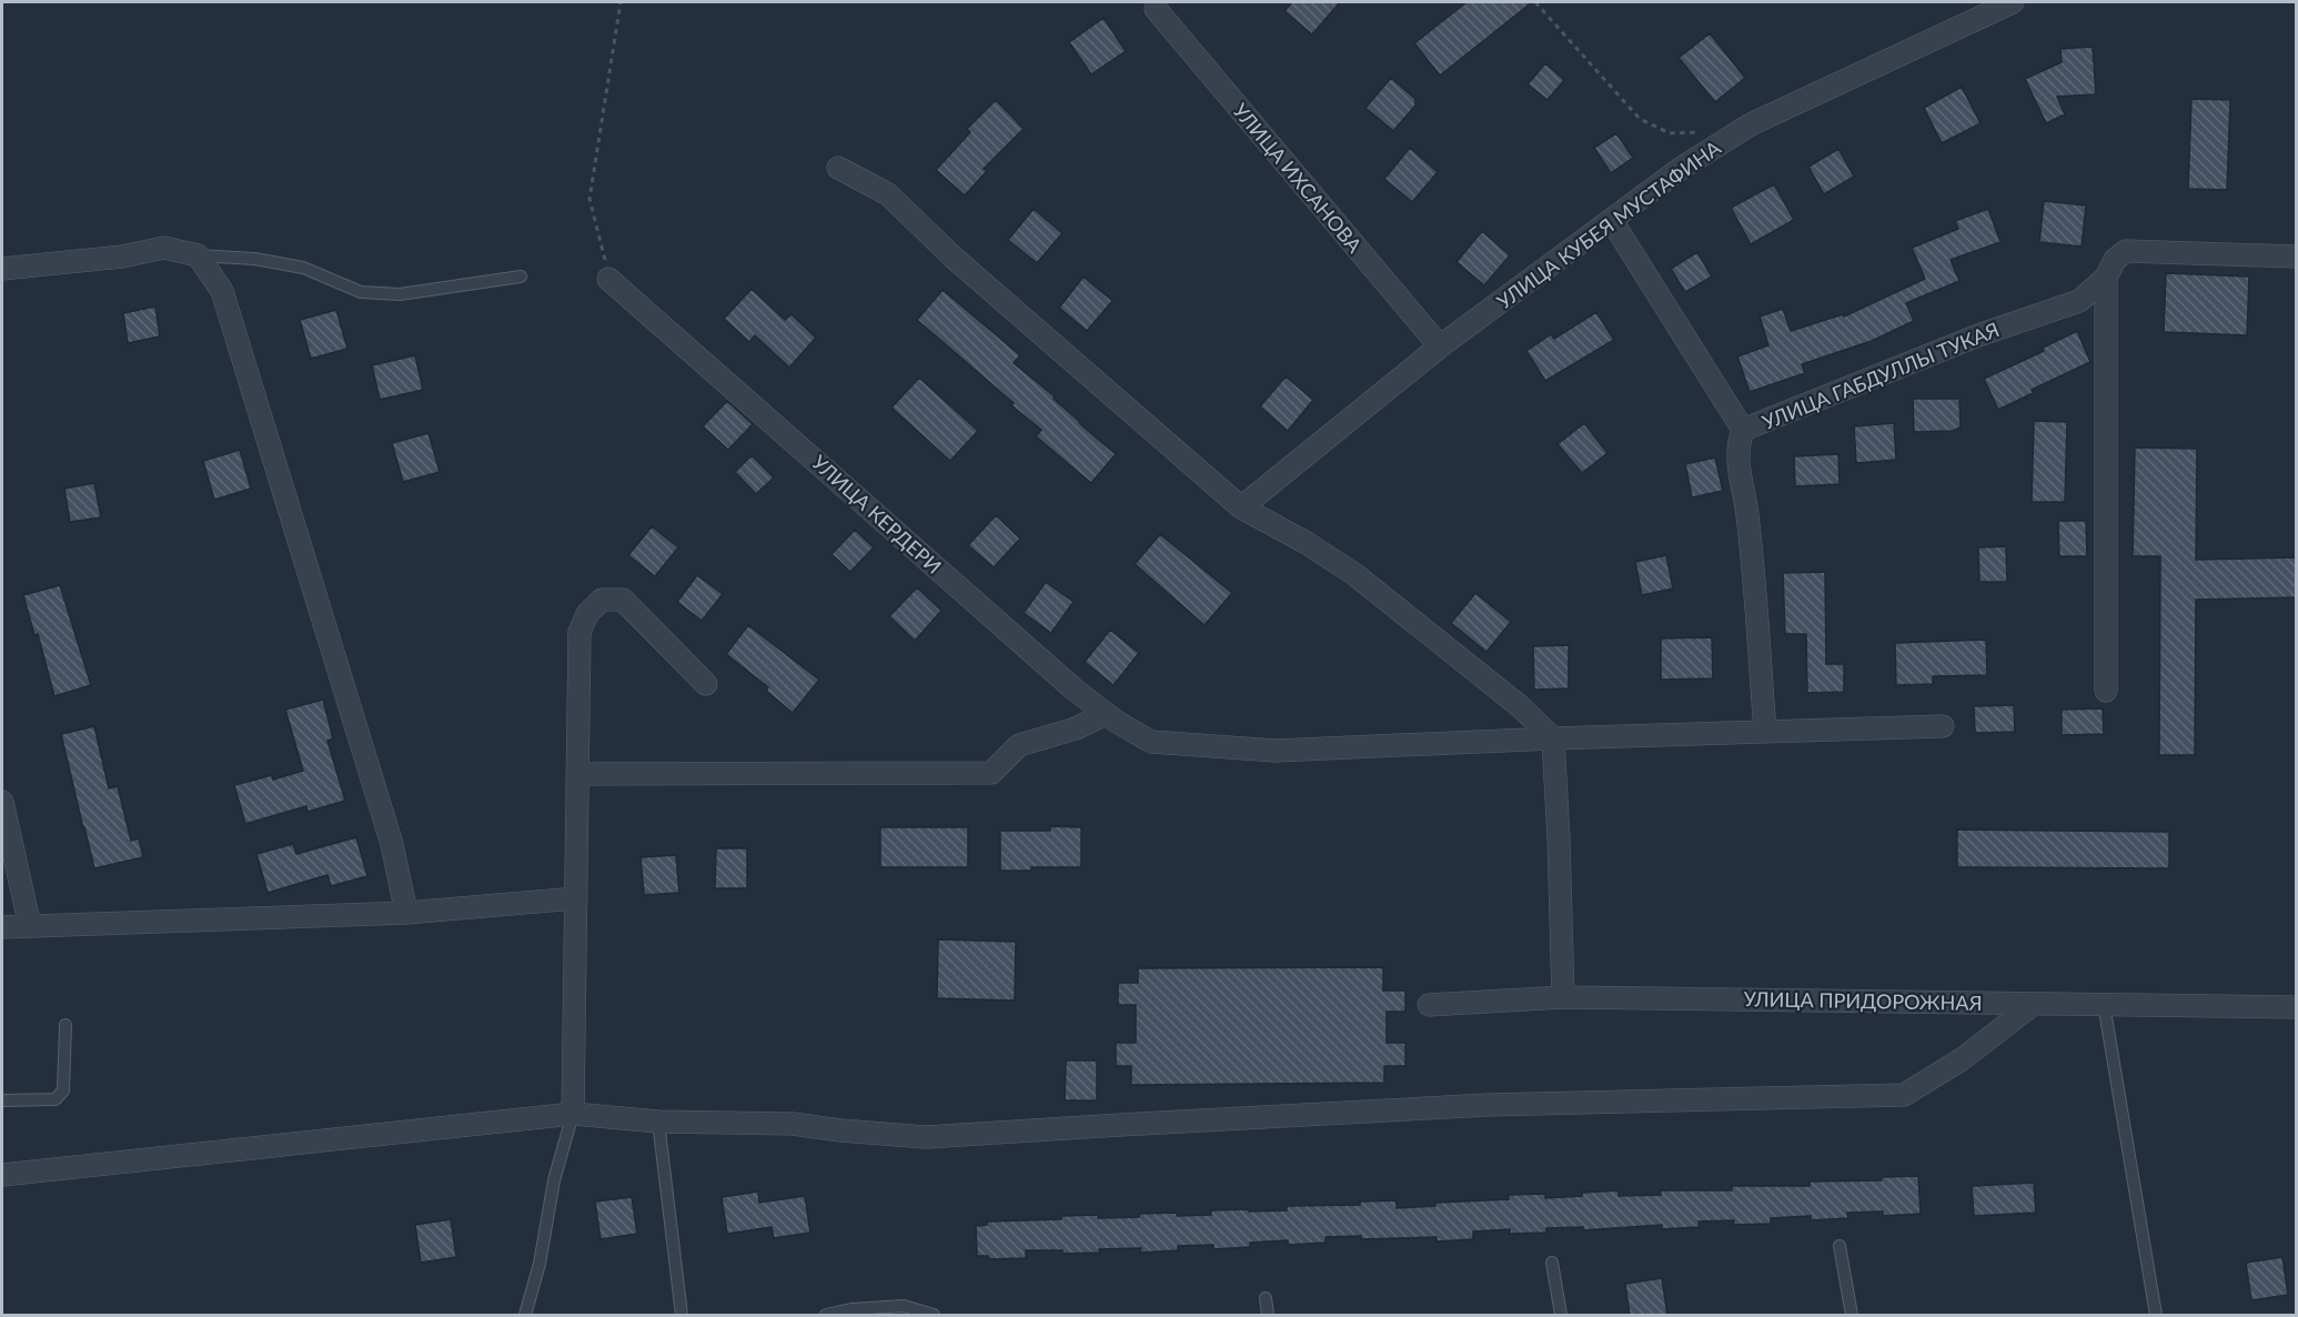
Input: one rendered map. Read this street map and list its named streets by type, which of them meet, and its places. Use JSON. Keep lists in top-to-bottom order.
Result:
{
  "streets": {
    "street": [
      "УЛИЦА ИХСАНОВА",
      "УЛИЦА КУБЕЯ МУСТАФИНА",
      "УЛИЦА ГАБДУЛЛЫ ТУКАЯ",
      "УЛИЦА КЕРДЕРИ",
      "УЛИЦА ПРИДОРОЖНАЯ"
    ]
  },
  "crossings": [
    ["УЛИЦА ИХСАНОВА", "УЛИЦА КУБЕЯ МУСТАФИНА"]
  ]
}
